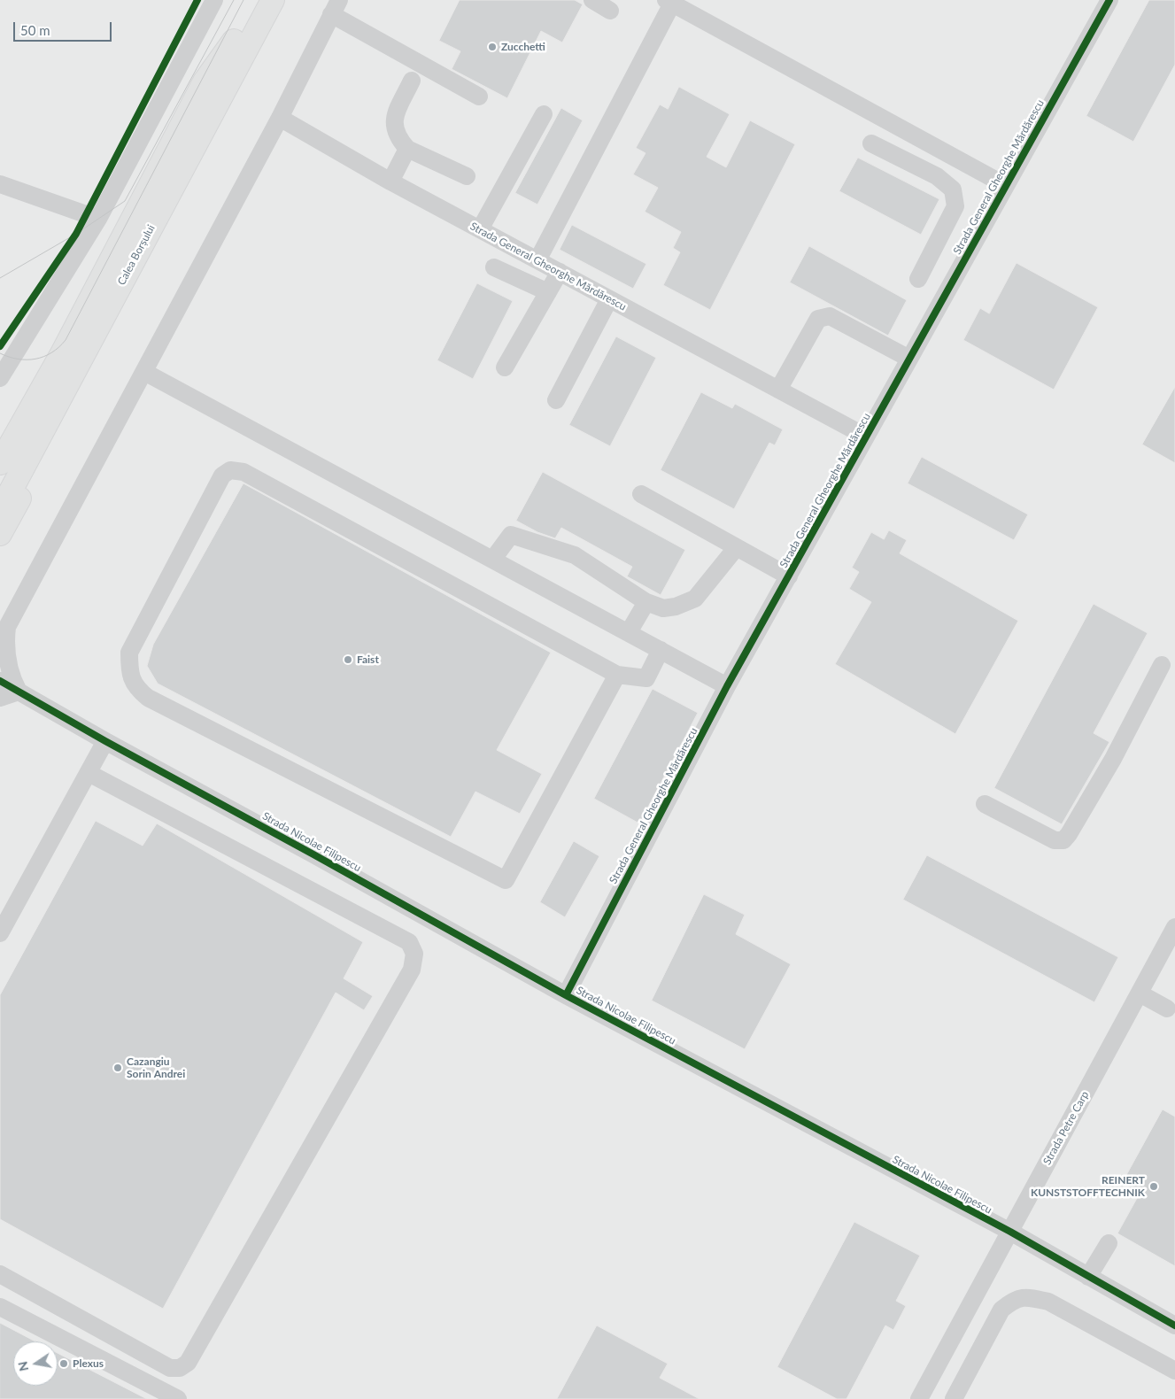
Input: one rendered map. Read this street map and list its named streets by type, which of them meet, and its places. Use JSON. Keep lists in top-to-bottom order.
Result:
{
  "streets": {
    "main road": ["Calea Borșului"],
    "street": ["Strada General Gheorghe Mărdărescu", "Strada Nicolae Filipescu", "Strada Petre Carp"]
  },
  "crossings": [
    ["Strada General Gheorghe Mărdărescu", "Strada Nicolae Filipescu"],
    ["Strada Nicolae Filipescu", "Strada Petre Carp"]
  ],
  "places": [
    "Zucchetti",
    "Faist",
    "Cazangiu Sorin Andrei",
    "REINERT KUNSTSTOFFTECHNIK",
    "Plexus"
  ],
  "scale_bar": "50 m",
  "north": "left"
}
